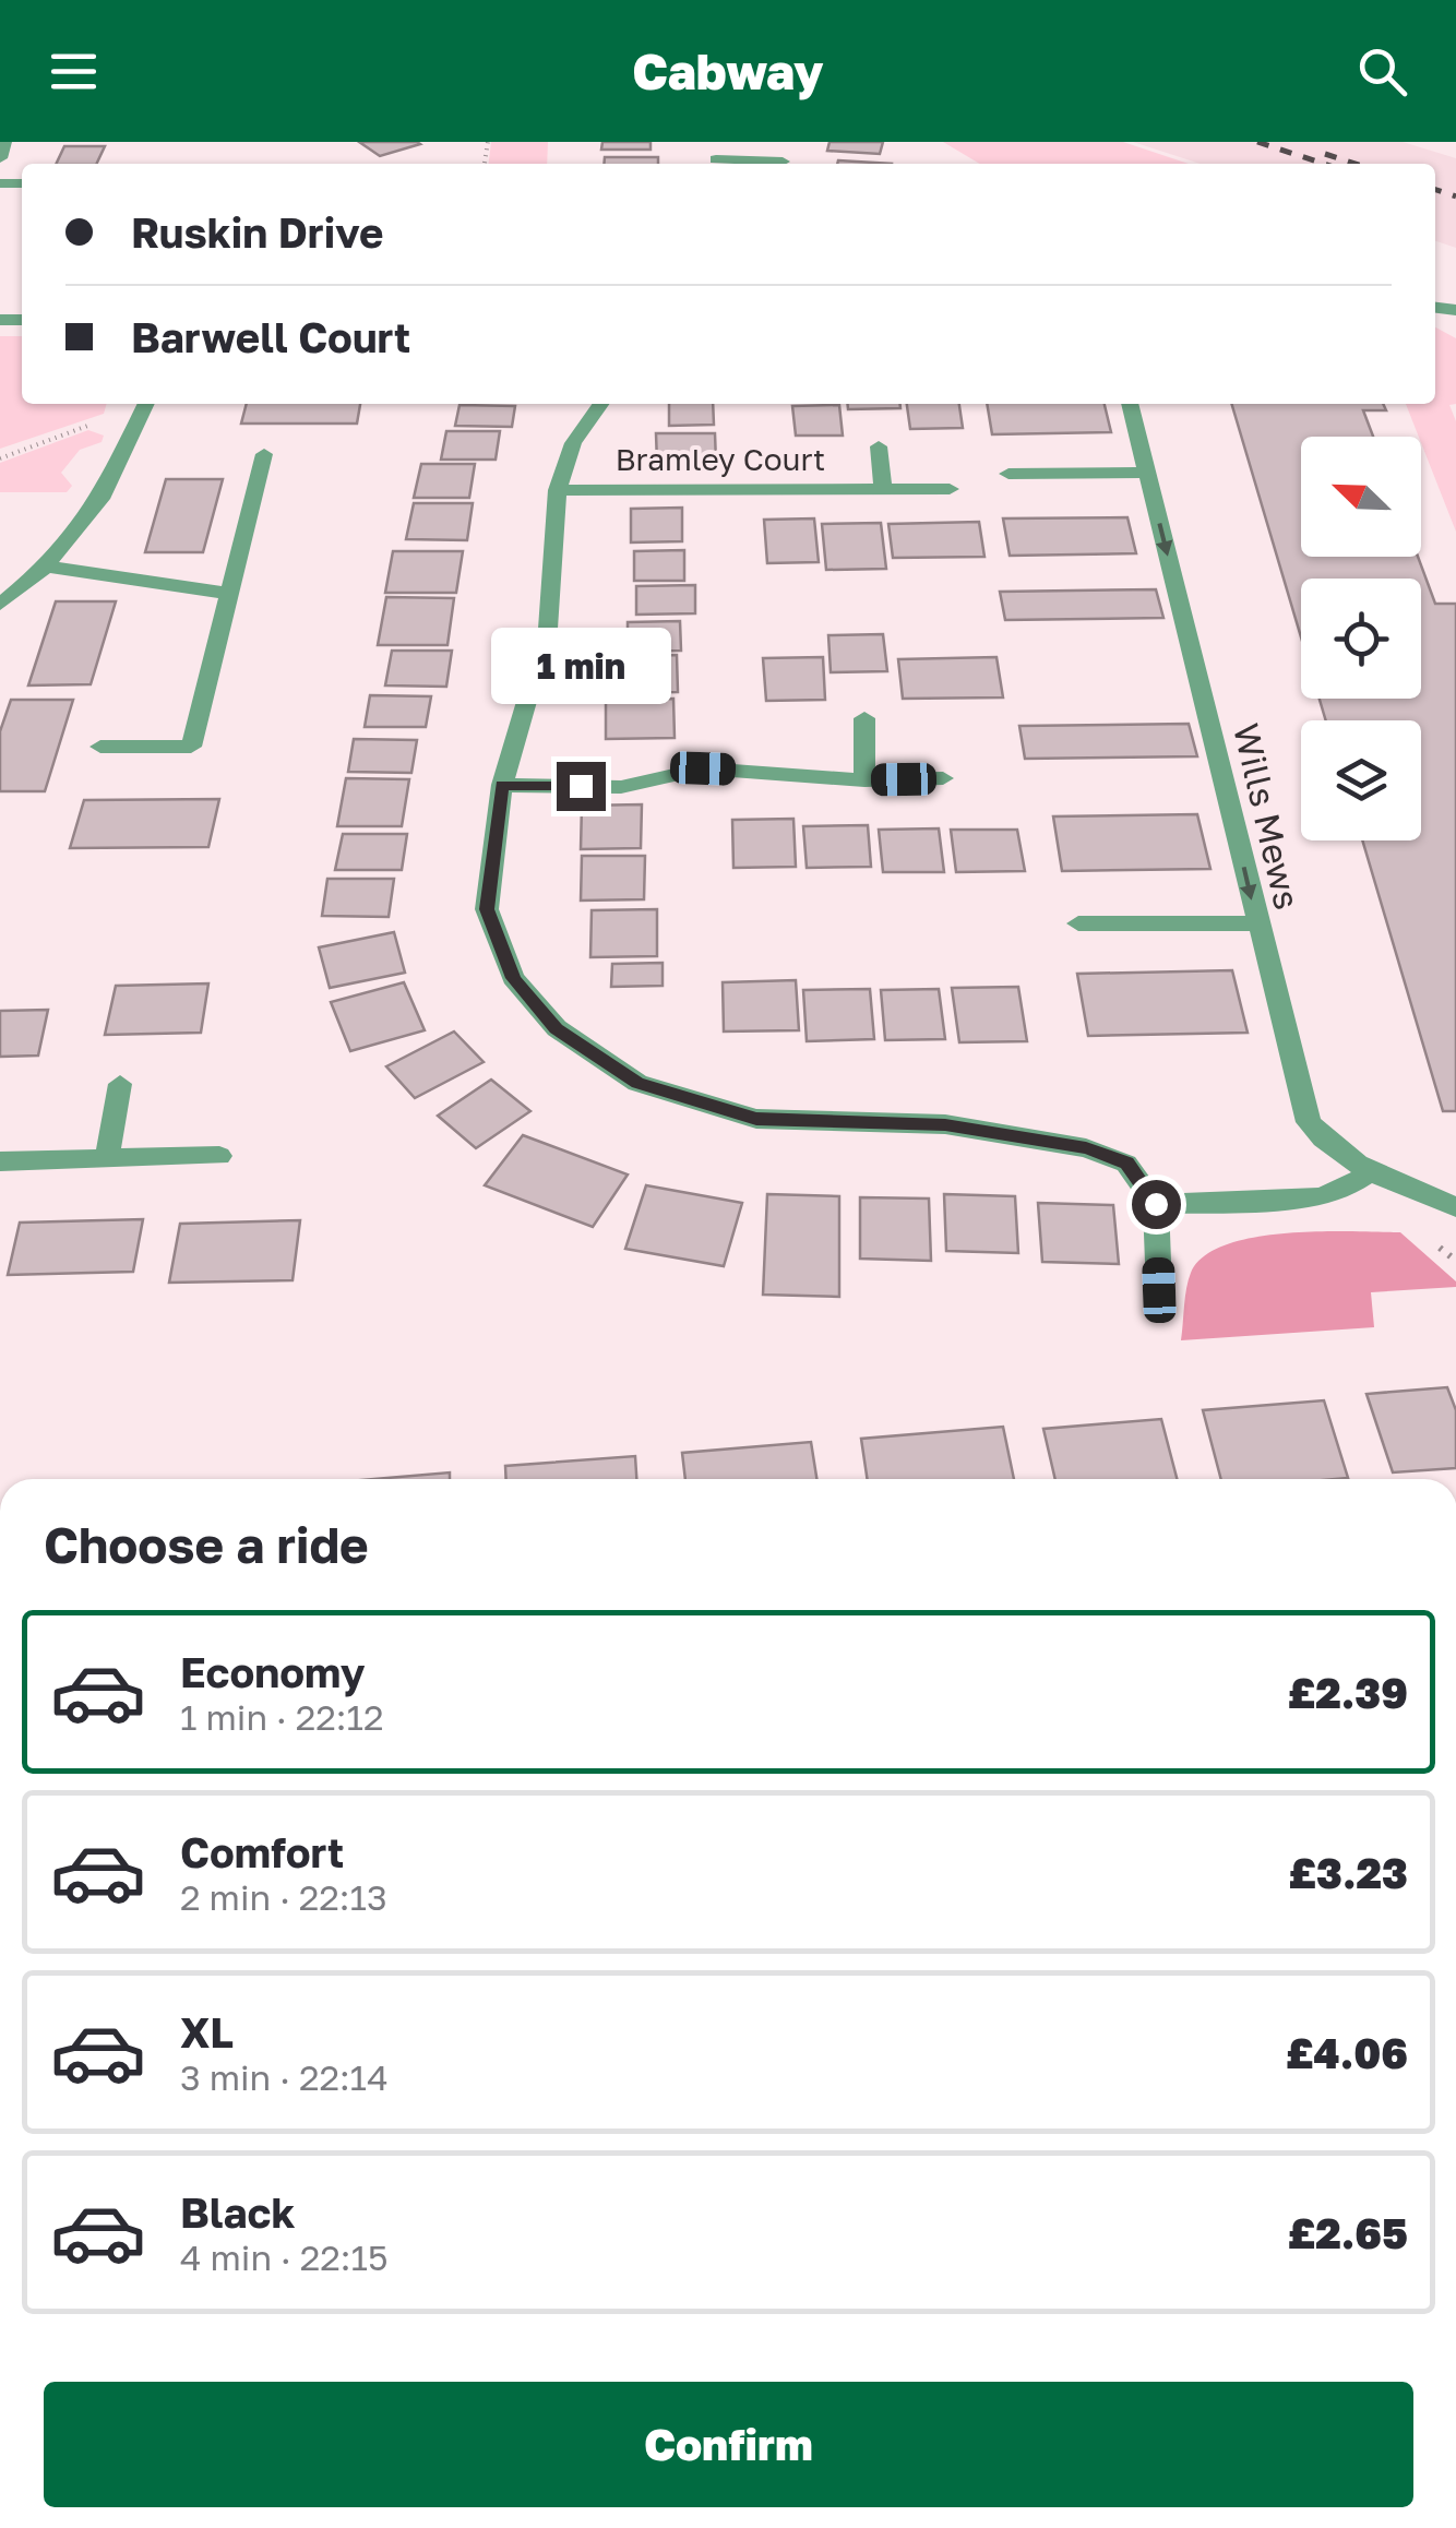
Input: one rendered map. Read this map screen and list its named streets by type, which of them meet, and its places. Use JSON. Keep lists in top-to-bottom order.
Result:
{
  "streets": {
    "street": ["Bramley Court", "Wills Mews"]
  },
  "one_way": ["Wills Mews"],
  "north": "top left",
  "page": {
    "header": "Cabway",
    "banner": ["Ruskin Drive", "Barwell Court"],
    "bubble": "1 min",
    "heading": "Choose a ride",
    "list": [
      {
        "name": "Economy",
        "note": "1 min · 22:12",
        "value": "£2.39"
      },
      {
        "name": "Comfort",
        "note": "2 min · 22:13",
        "value": "£3.23"
      },
      {
        "name": "XL",
        "note": "3 min · 22:14",
        "value": "£4.06"
      },
      {
        "name": "Black",
        "note": "4 min · 22:15",
        "value": "£2.65"
      }
    ],
    "buttons": "Confirm"
  }
}
